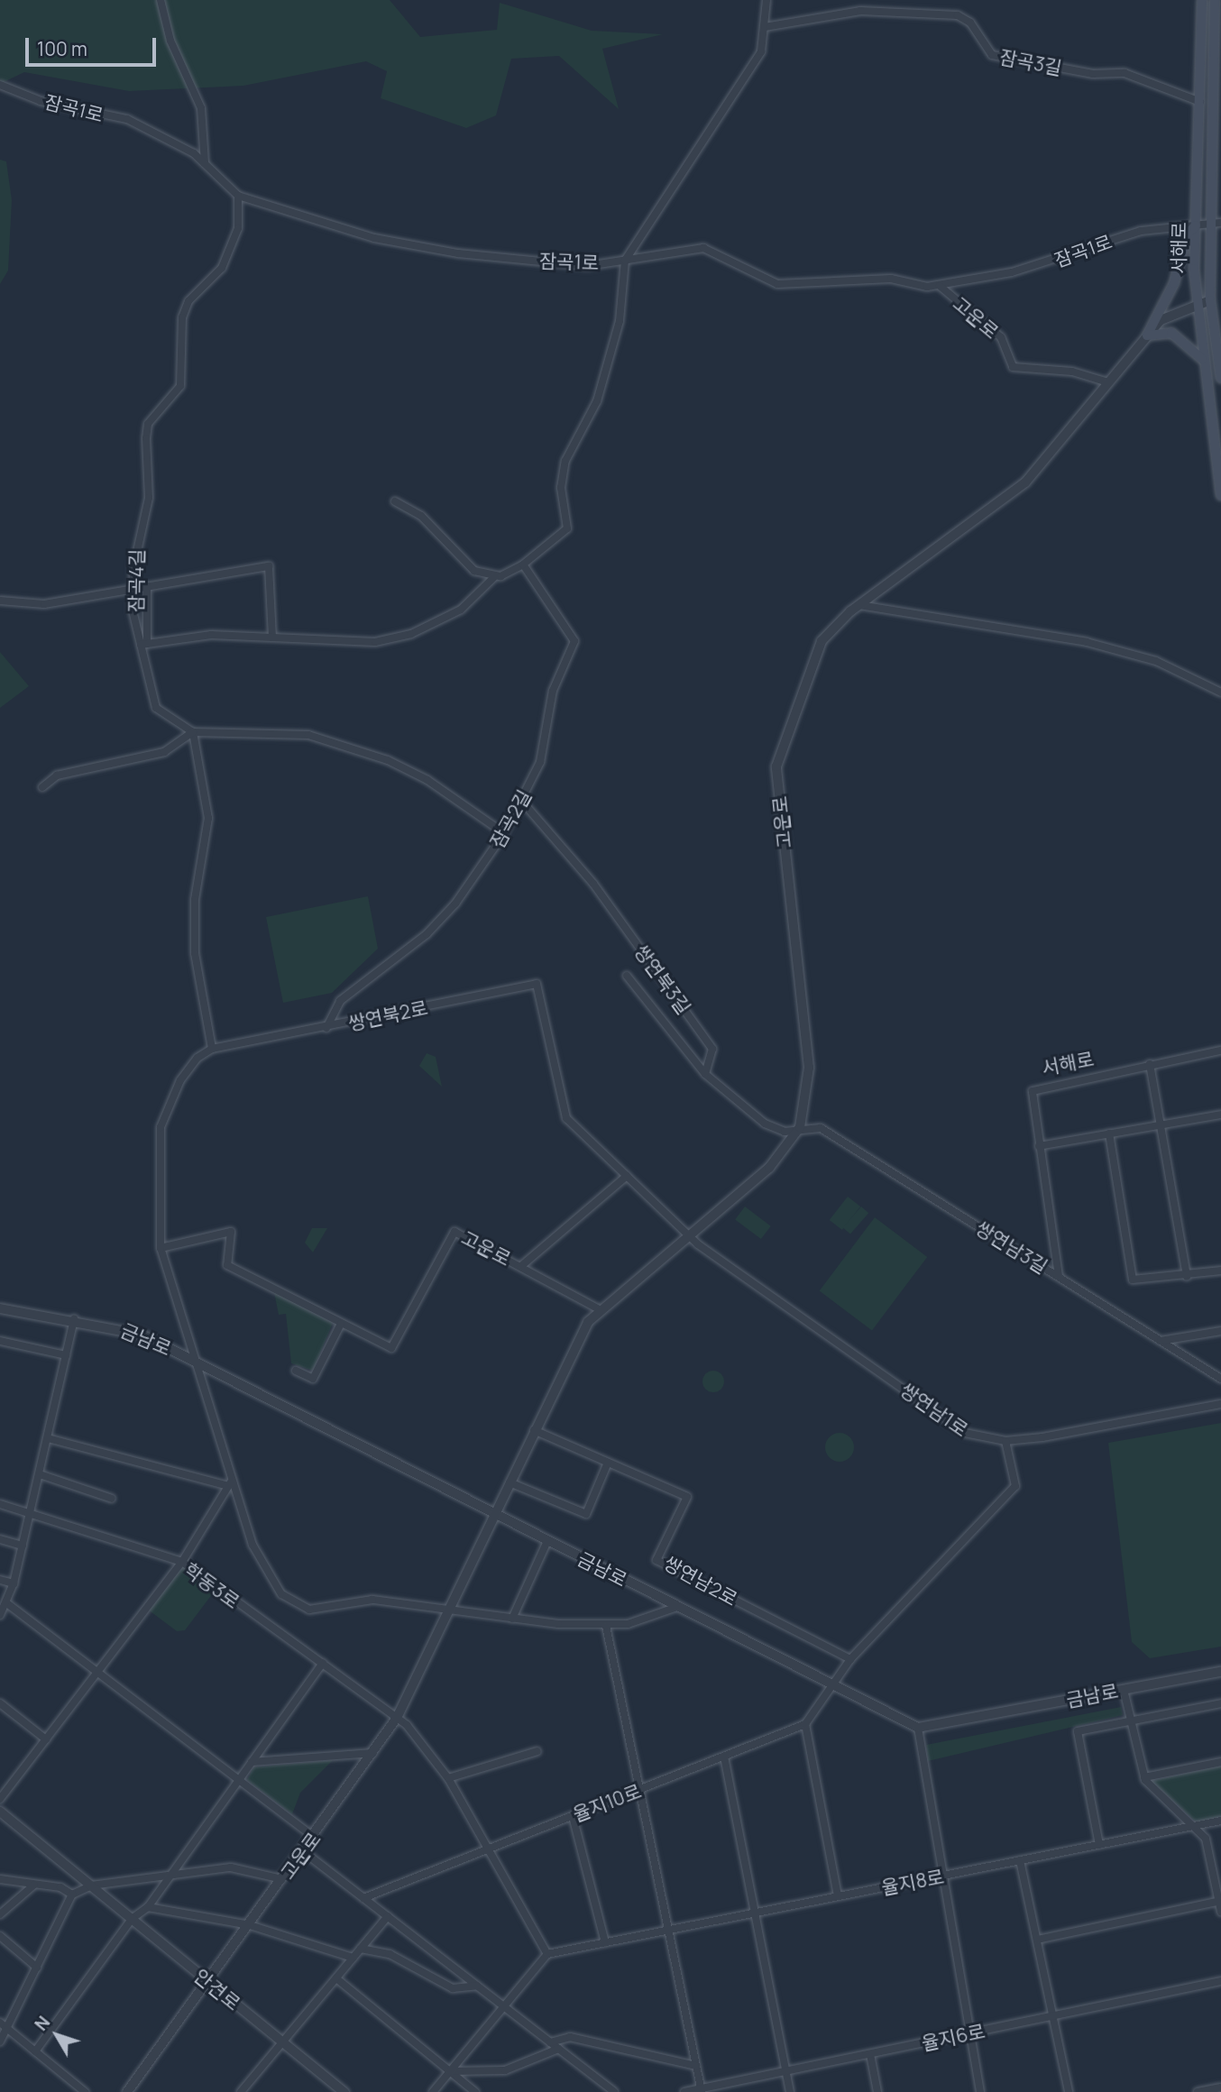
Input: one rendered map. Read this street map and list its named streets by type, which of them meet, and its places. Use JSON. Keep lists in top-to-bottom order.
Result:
{
  "streets": {
    "main road": ["서해로"],
    "street": [
      "잠곡3길",
      "잠곡1로",
      "고운로",
      "잠곡4길",
      "잠곡2길",
      "쌍연북3길",
      "쌍연북2로",
      "쌍연남3길",
      "금남로",
      "쌍연남1로",
      "쌍연남2로",
      "학동3로",
      "율지10로",
      "율지8로",
      "안견로",
      "율지6로"
    ]
  },
  "crossings": [
    ["잠곡3길", "서해로"],
    ["잠곡1로", "서해로"],
    ["잠곡1로", "고운로"],
    ["잠곡1로", "잠곡4길"],
    ["서해로", "고운로"],
    ["서해로", "쌍연남3길"],
    ["고운로", "쌍연남3길"],
    ["고운로", "금남로"],
    ["고운로", "쌍연남1로"],
    ["고운로", "쌍연남2로"],
    ["고운로", "학동3로"],
    ["고운로", "안견로"],
    ["잠곡2길", "쌍연북3길"],
    ["잠곡2길", "쌍연북2로"],
    ["쌍연북2로", "쌍연남1로"],
    ["학동3로", "율지10로"],
    ["학동3로", "율지8로"]
  ],
  "scale_bar": "100 m",
  "north": "top left"
}
